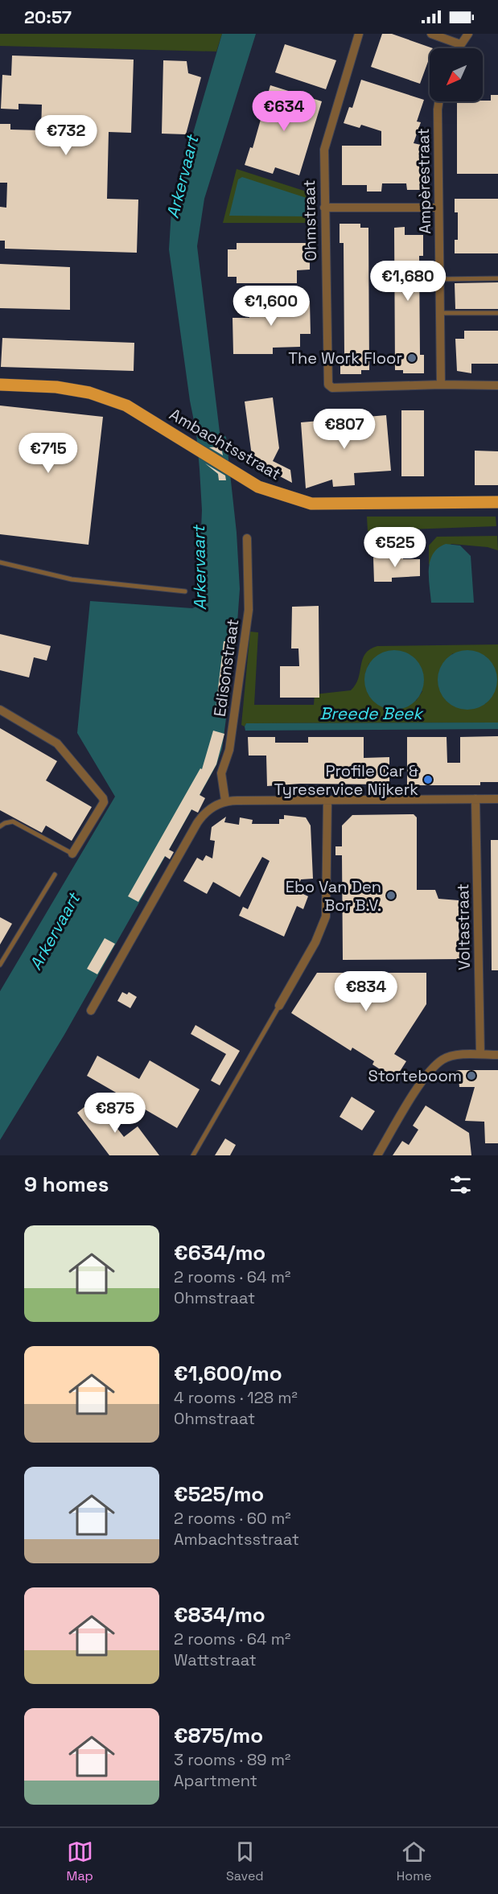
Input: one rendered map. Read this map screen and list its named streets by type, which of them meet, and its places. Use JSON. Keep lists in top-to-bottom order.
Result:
{
  "streets": {
    "main road": ["Ambachtsstraat"],
    "street": [
      "Ampèrestraat",
      "Ohmstraat",
      "Edisonstraat",
      "Voltastraat"
    ]
  },
  "crossings": [
    ["Ampèrestraat", "Ohmstraat"]
  ],
  "water": ["Arkervaart", "Breede Beek"],
  "places": [
    "The Work Floor",
    "Profile Car & Tyreservice Nijkerk",
    "Ebo Van Den Bor B.V.",
    "Storteboom"
  ],
  "north": "bottom left",
  "page": {
    "status": "20:57",
    "price": [
      "€634",
      "€732",
      "€1,680",
      "€1,600",
      "€807",
      "€715",
      "€525",
      "€834",
      "€875"
    ],
    "heading": "9 homes",
    "list": [
      {
        "name": "€634/mo",
        "note": "2 rooms · 64 m² · Ohmstraat"
      },
      {
        "name": "€1,600/mo",
        "note": "4 rooms · 128 m² · Ohmstraat"
      },
      {
        "name": "€525/mo",
        "note": "2 rooms · 60 m² · Ambachtsstraat"
      },
      {
        "name": "€834/mo",
        "note": "2 rooms · 64 m² · Wattstraat"
      },
      {
        "name": "€875/mo",
        "note": "3 rooms · 89 m² · Apartment"
      }
    ],
    "tabs": ["Map", "Saved", "Home"]
  }
}
